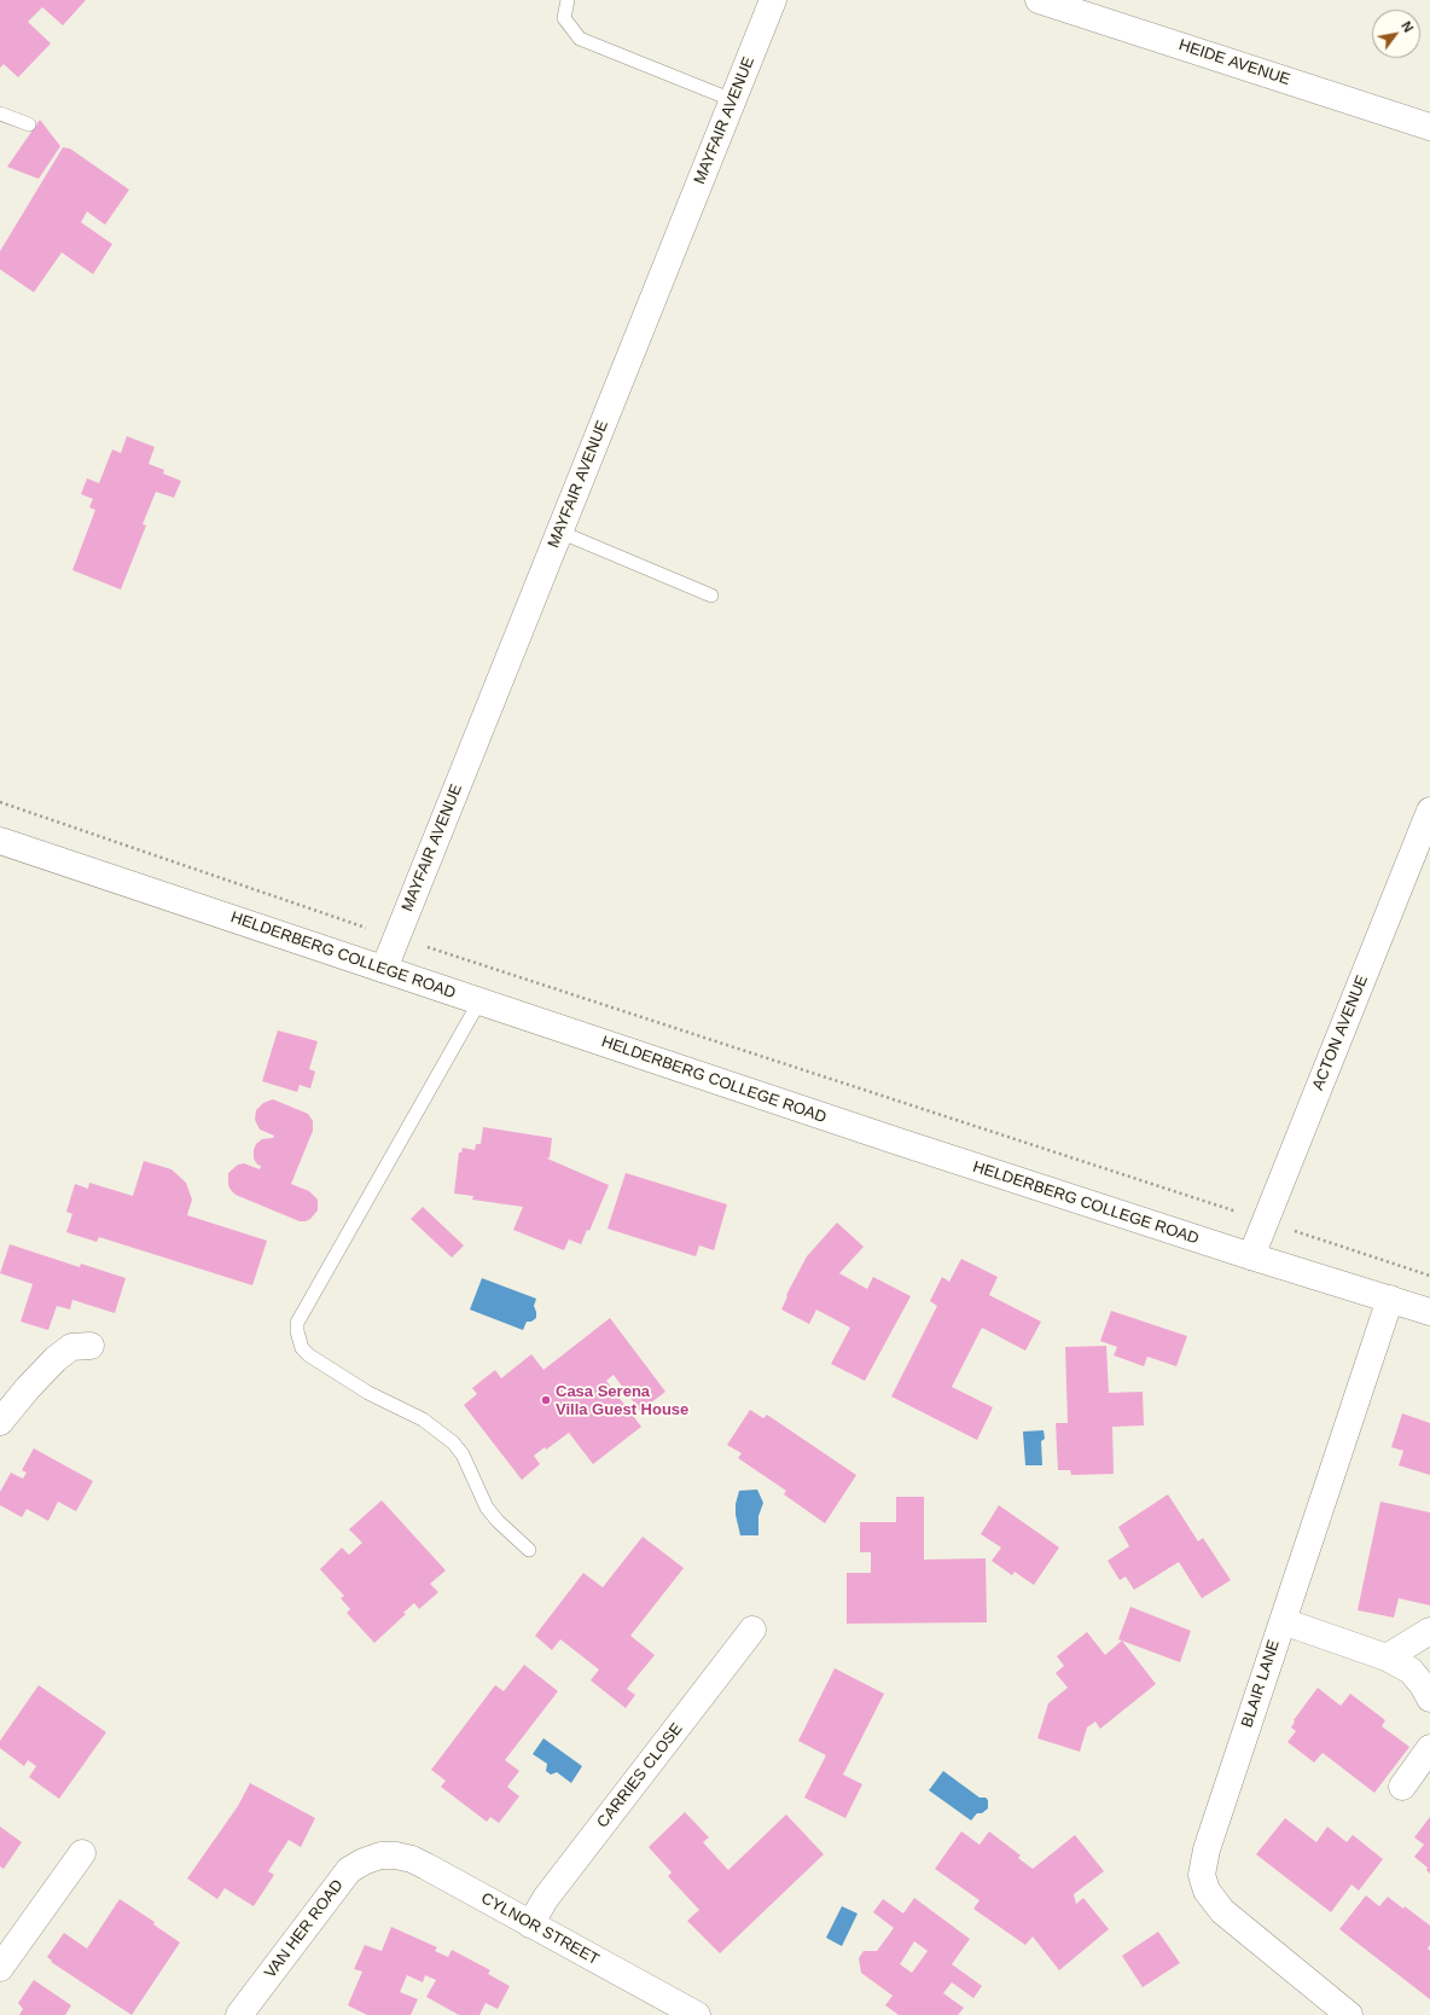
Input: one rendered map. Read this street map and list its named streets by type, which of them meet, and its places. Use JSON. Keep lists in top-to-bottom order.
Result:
{
  "streets": {
    "street": [
      "HEIDE AVENUE",
      "MAYFAIR AVENUE",
      "HELDERBERG COLLEGE ROAD",
      "ACTON AVENUE",
      "BLAIR LANE",
      "CARRIES CLOSE",
      "VAN HER ROAD",
      "CYLNOR STREET"
    ]
  },
  "crossings": [
    ["MAYFAIR AVENUE", "HELDERBERG COLLEGE ROAD"],
    ["HELDERBERG COLLEGE ROAD", "ACTON AVENUE"],
    ["HELDERBERG COLLEGE ROAD", "BLAIR LANE"],
    ["CARRIES CLOSE", "CYLNOR STREET"],
    ["VAN HER ROAD", "CYLNOR STREET"]
  ],
  "places": ["Casa Serena Villa Guest House"],
  "north": "top right"
}
